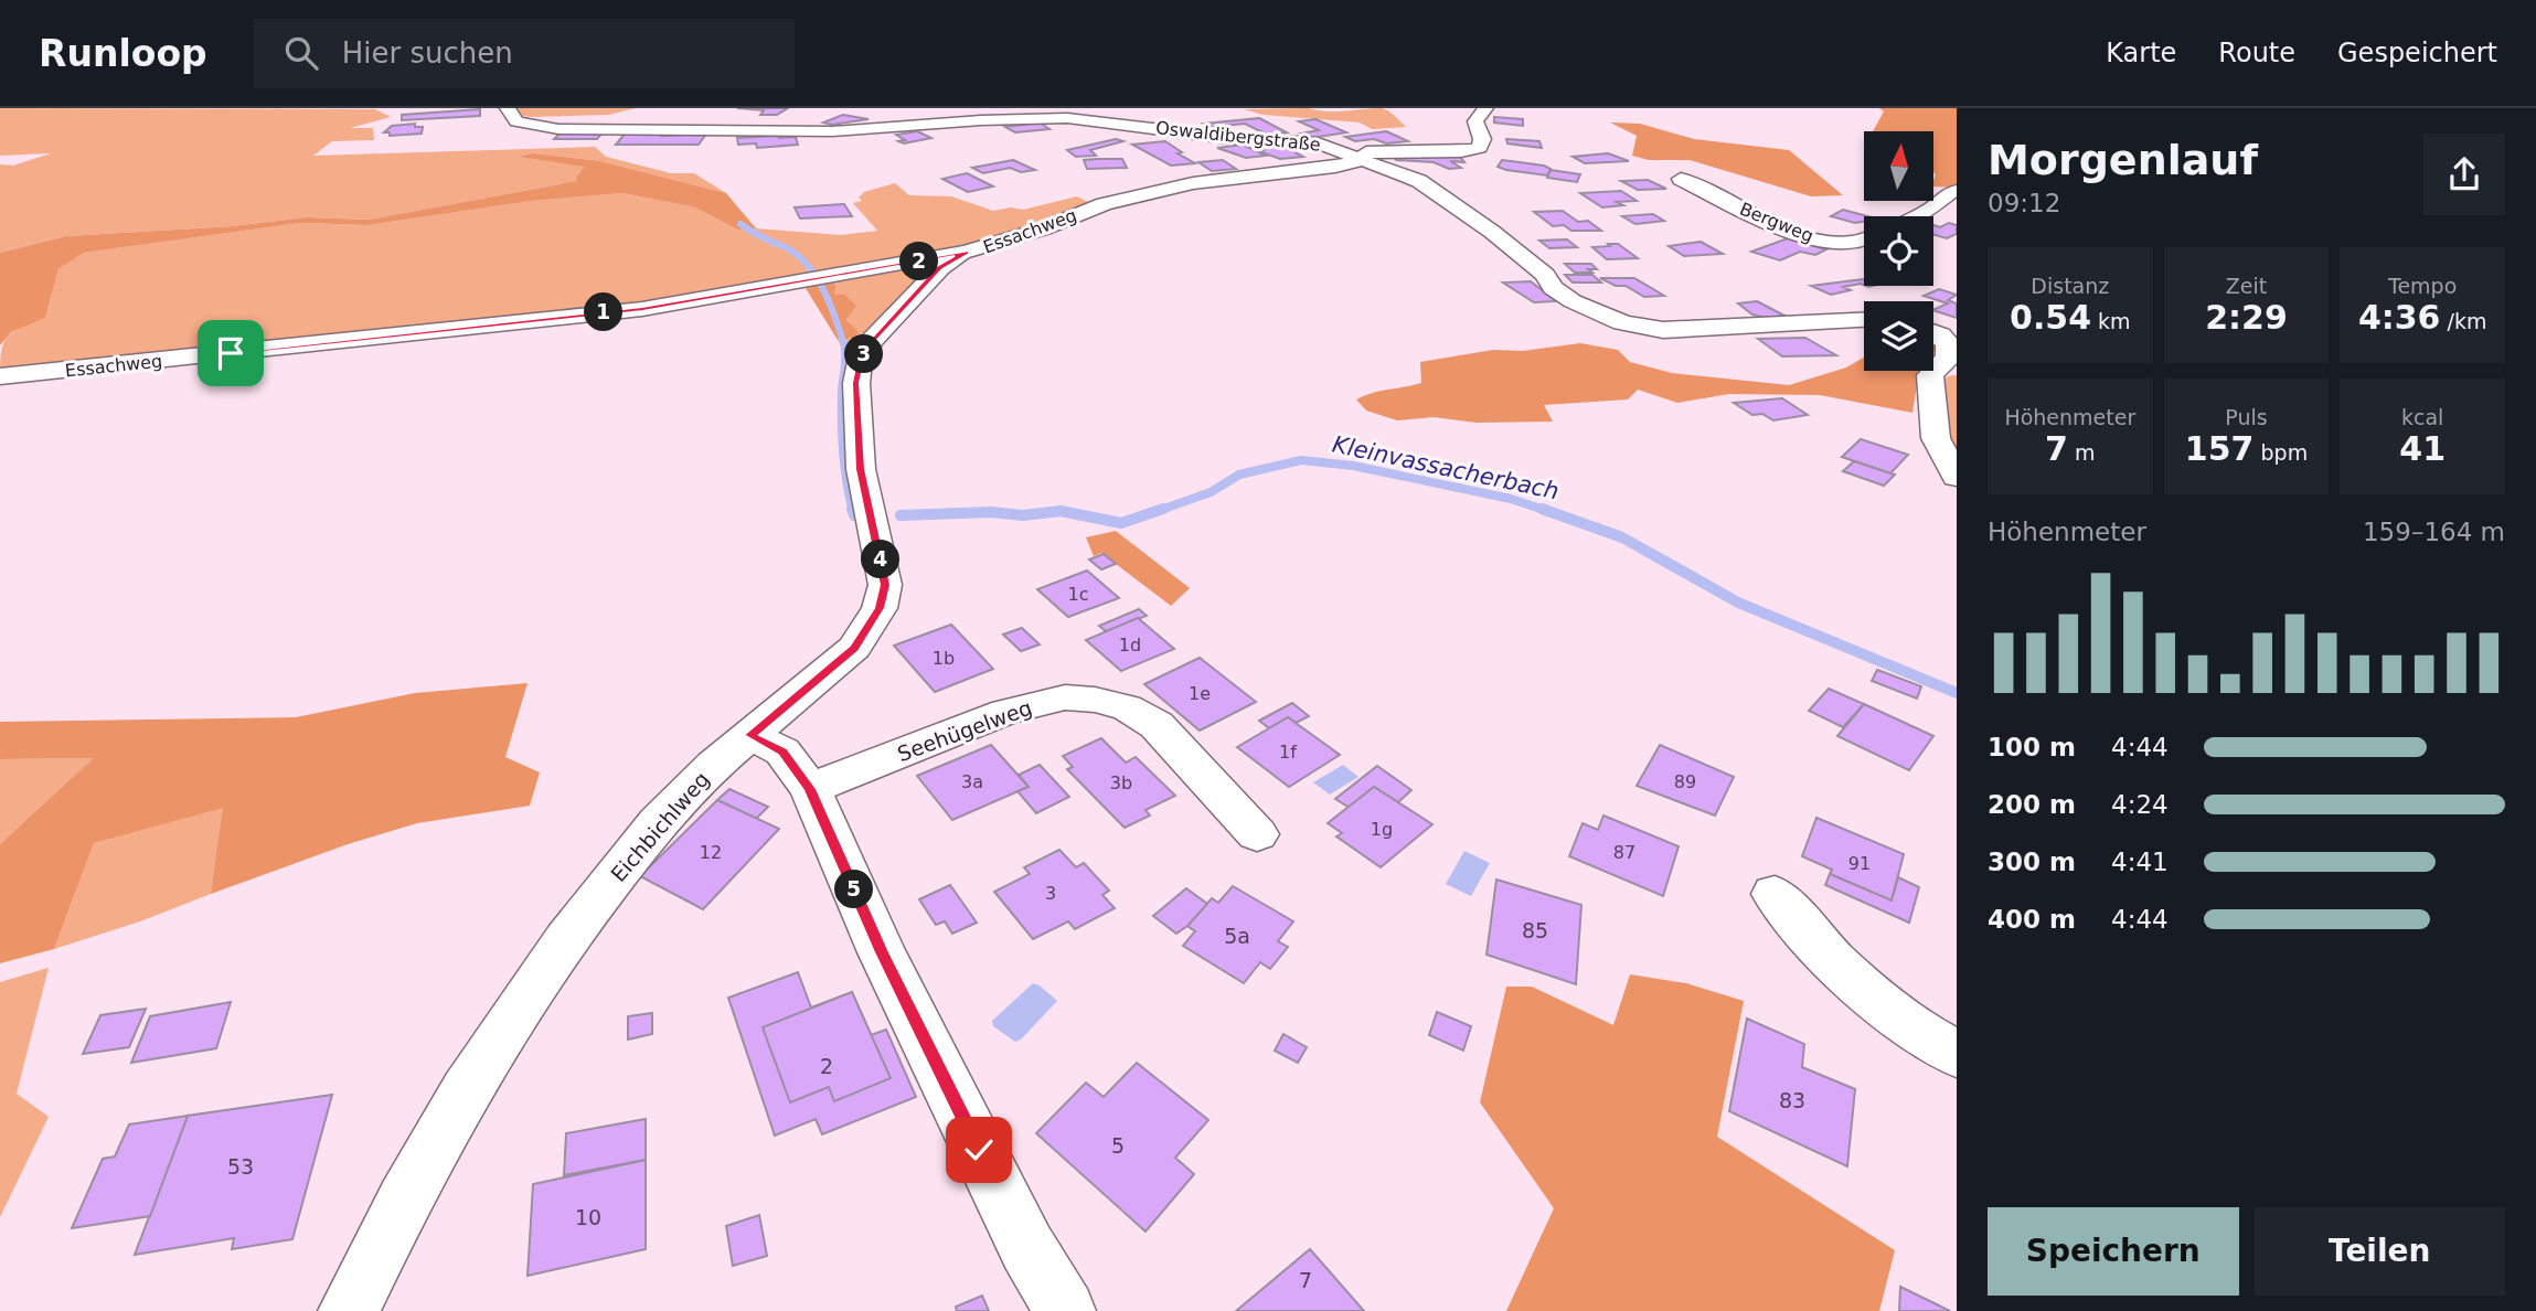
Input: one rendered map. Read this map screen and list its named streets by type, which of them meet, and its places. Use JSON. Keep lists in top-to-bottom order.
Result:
{
  "streets": {
    "street": [
      "Oswaldibergstraße",
      "Bergweg",
      "Essachweg",
      "Seehügelweg",
      "Eichbichlweg"
    ]
  },
  "crossings": [
    ["Oswaldibergstraße", "Essachweg"],
    ["Essachweg", "Eichbichlweg"]
  ],
  "water": ["Kleinvassacherbach"],
  "house_numbers": [
    "1c",
    "1d",
    "1b",
    "1e",
    "1f",
    "3a",
    "89",
    "3b",
    "1g",
    "12",
    "87",
    "91",
    "3",
    "85",
    "5a",
    "2",
    "83",
    "5",
    "53",
    "10",
    "7"
  ],
  "north": "top",
  "page": {
    "header": "Runloop",
    "search": "Hier suchen",
    "nav": ["Karte", "Route", "Gespeichert"],
    "heading": ["Morgenlauf", "09:12"],
    "stats": [
      ["Distanz", "0.54 km"],
      ["Zeit", "2:29"],
      ["Tempo", "4:36 /km"],
      ["Höhenmeter", "7 m"],
      ["Puls", "157 bpm"],
      ["kcal", "41"]
    ],
    "pins": [
      "2",
      "1",
      "3",
      "4",
      "5"
    ],
    "chart": ["Höhenmeter", "159–164 m"],
    "list": [
      {
        "name": "100 m",
        "note": "4:44"
      },
      {
        "name": "200 m",
        "note": "4:24"
      },
      {
        "name": "300 m",
        "note": "4:41"
      },
      {
        "name": "400 m",
        "note": "4:44"
      }
    ],
    "buttons": ["Speichern", "Teilen"]
  }
}
